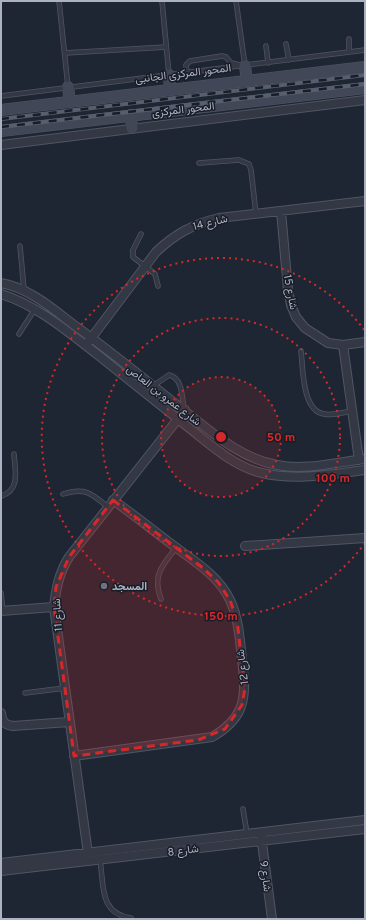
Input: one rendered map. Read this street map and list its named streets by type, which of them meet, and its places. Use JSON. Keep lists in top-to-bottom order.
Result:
{
  "streets": {
    "main road": ["المحور المركزى"],
    "street": [
      "شارع 14",
      "شارع 15",
      "شارع عمرو بن العاص",
      "شارع 11",
      "شارع 12",
      "شارع 8",
      "شارع 9"
    ],
    "lane": ["المحور المركزى الجانبى"]
  },
  "crossings": [
    ["شارع 14", "شارع 15"],
    ["شارع 14", "شارع عمرو بن العاص"],
    ["شارع عمرو بن العاص", "شارع 11"],
    ["شارع 11", "شارع 12"],
    ["شارع 11", "شارع 8"],
    ["شارع 8", "شارع 9"]
  ],
  "places": ["المسجد"],
  "rings": ["50 m", "100 m", "150 m"]
}
